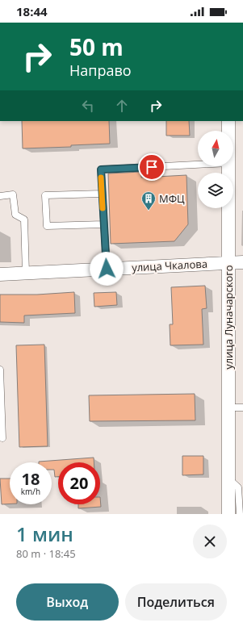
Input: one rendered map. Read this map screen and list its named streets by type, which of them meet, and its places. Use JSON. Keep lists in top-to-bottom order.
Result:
{
  "streets": {
    "street": ["улица Чкалова", "улица Луначарского"]
  },
  "crossings": [
    ["улица Чкалова", "улица Луначарского"]
  ],
  "places": {
    "building": ["МФЦ"]
  },
  "north": "top",
  "page": {
    "status": "18:44",
    "turn": ["50 m", "Направо"],
    "speed": "18 km/h",
    "limit": "20",
    "heading": ["1 мин", "80 m · 18:45"],
    "buttons": ["Выход", "Поделиться"]
  }
}
